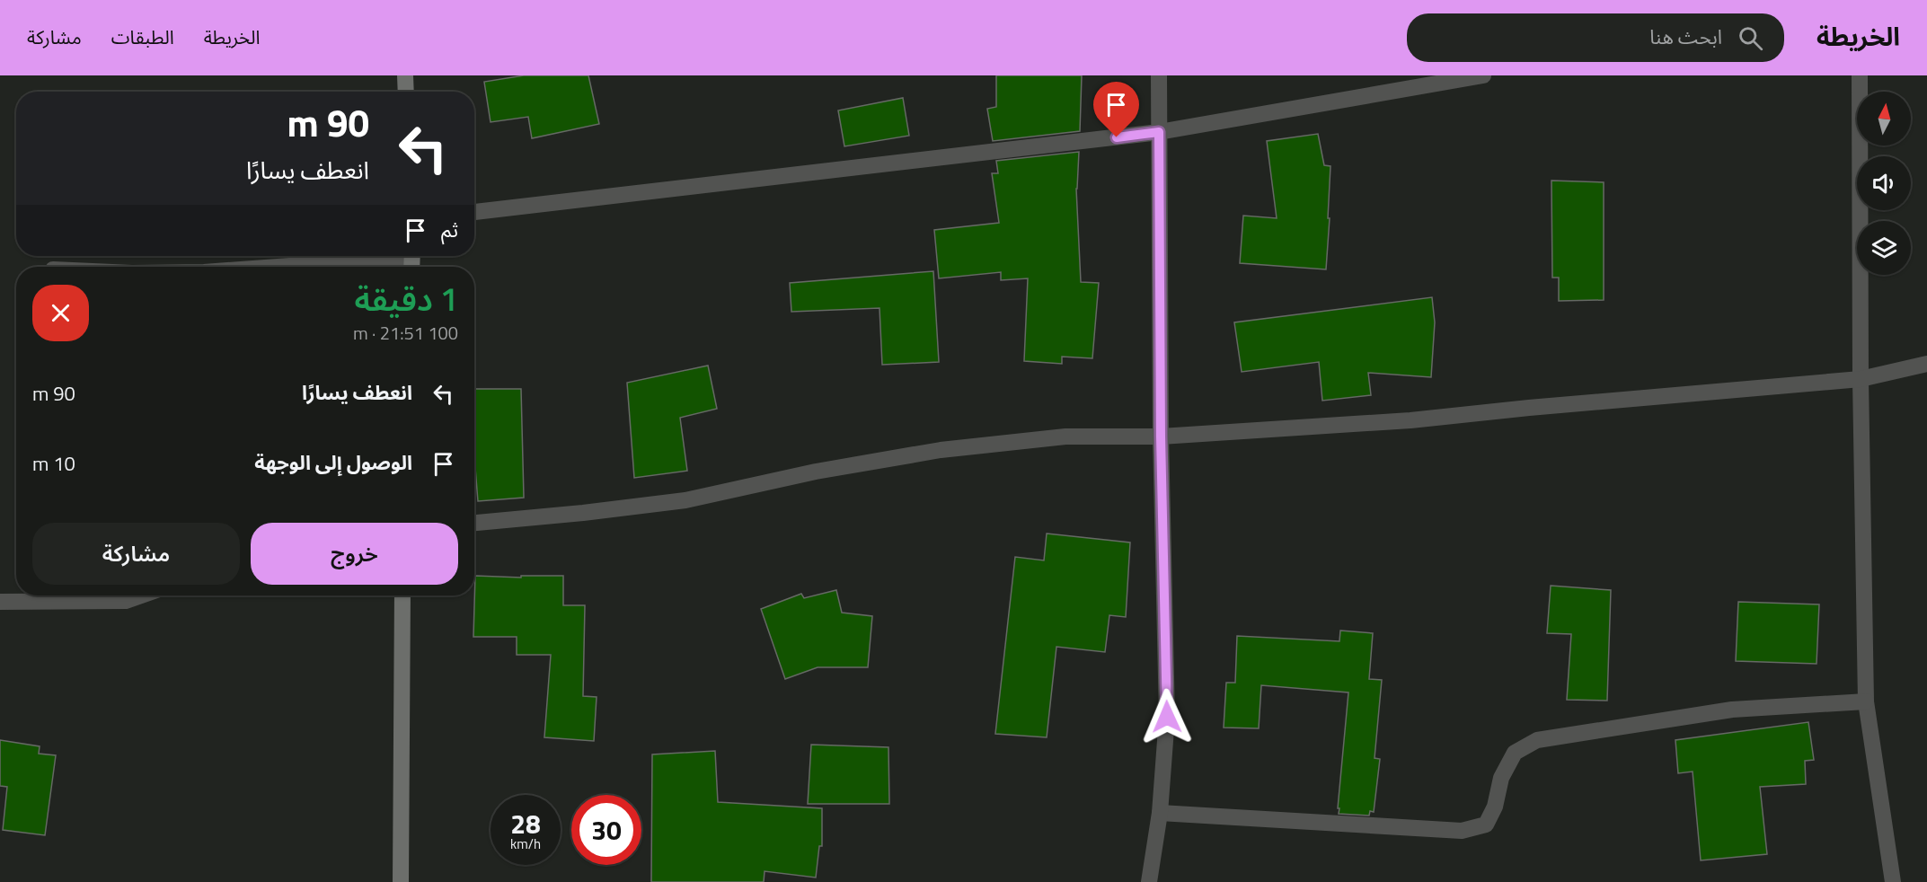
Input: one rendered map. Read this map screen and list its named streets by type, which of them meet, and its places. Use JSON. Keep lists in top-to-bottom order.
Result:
{
  "north": "top",
  "page": {
    "header": "الخريطة",
    "search": "ابحث هنا",
    "nav": ["الخريطة", "الطبقات", "مشاركة"],
    "turn": ["90 m", "انعطف يسارًا"],
    "then": "ثم",
    "heading": ["1 دقيقة", "100 m · 21:51"],
    "list": [
      {
        "name": "انعطف يسارًا",
        "value": "90 m"
      },
      {
        "name": "الوصول إلى الوجهة",
        "value": "10 m"
      }
    ],
    "buttons": ["خروج", "مشاركة"],
    "speed": "28 km/h",
    "limit": "30"
  }
}
